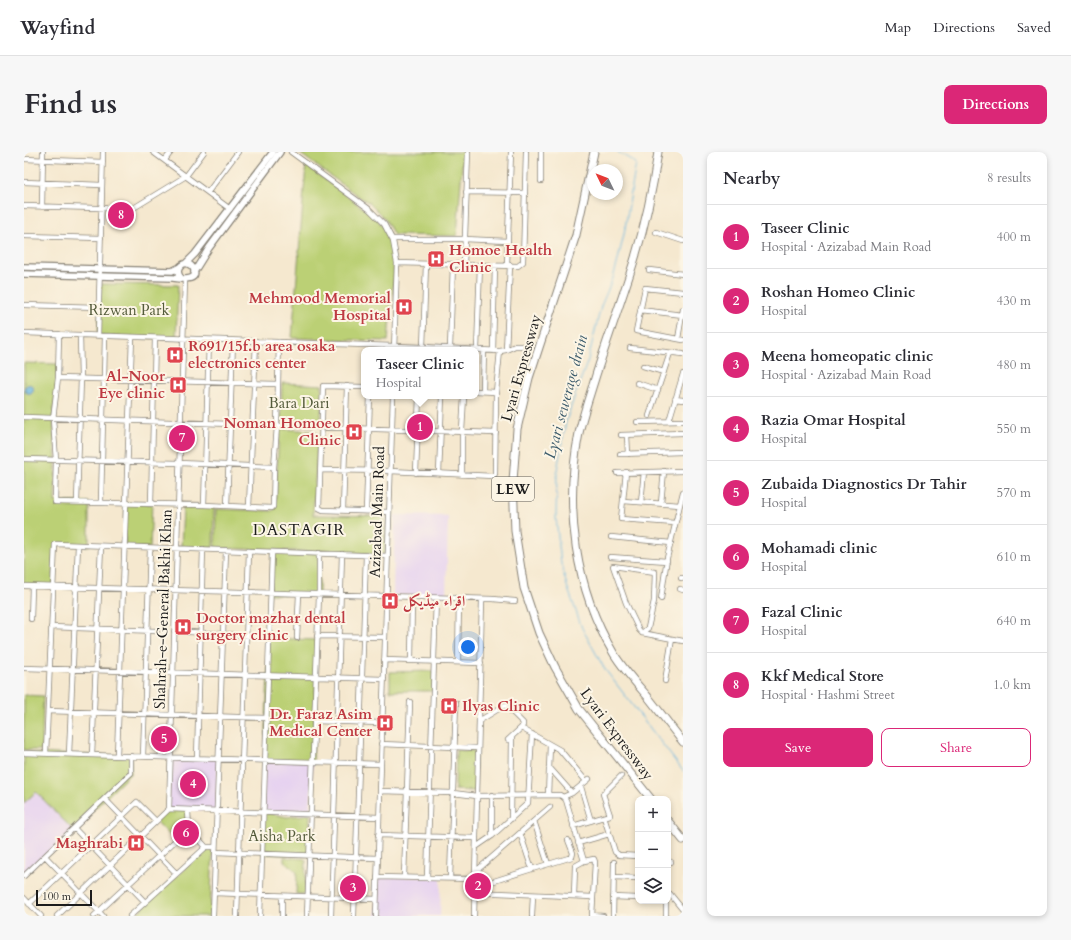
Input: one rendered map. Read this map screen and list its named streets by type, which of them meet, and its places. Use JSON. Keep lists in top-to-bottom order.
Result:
{
  "streets": {
    "highway": ["Lyari Expressway", "LEW"],
    "street": ["Azizabad Main Road", "Shahrah-e-General Bakhi Khan"]
  },
  "districts": ["DASTAGIR"],
  "water": ["Lyari sewerage drain"],
  "parks": ["Rizwan Park", "Bara Dari", "Aisha Park"],
  "places": {
    "hospital": [
      "Homoe Health Clinic",
      "Mehmood Memorial Hospital",
      "R691/15f.b area osaka electronics center",
      "Al-Noor Eye clinic",
      "Noman Homoeo Clinic",
      "اقراء میڈیکل",
      "Doctor mazhar dental surgery clinic",
      "Ilyas Clinic",
      "Dr. Faraz Asim Medical Center",
      "Maghrabi"
    ]
  },
  "scale_bar": "100 m",
  "north": "top left",
  "page": {
    "header": "Wayfind",
    "nav": ["Map", "Directions", "Saved"],
    "title": "Find us",
    "buttons": [
      "Directions",
      ["Save", "Share"]
    ],
    "heading": ["Nearby", "8 results"],
    "pins": [
      "8",
      "1",
      "7",
      "5",
      "4",
      "6",
      "2",
      "3"
    ],
    "list": [
      {
        "mark": "1",
        "name": "Taseer Clinic",
        "note": "Hospital · Azizabad Main Road",
        "value": "400 m"
      },
      {
        "mark": "2",
        "name": "Roshan Homeo Clinic",
        "note": "Hospital",
        "value": "430 m"
      },
      {
        "mark": "3",
        "name": "Meena homeopatic clinic",
        "note": "Hospital · Azizabad Main Road",
        "value": "480 m"
      },
      {
        "mark": "4",
        "name": "Razia Omar Hospital",
        "note": "Hospital",
        "value": "550 m"
      },
      {
        "mark": "5",
        "name": "Zubaida Diagnostics Dr Tahir",
        "note": "Hospital",
        "value": "570 m"
      },
      {
        "mark": "6",
        "name": "Mohamadi clinic",
        "note": "Hospital",
        "value": "610 m"
      },
      {
        "mark": "7",
        "name": "Fazal Clinic",
        "note": "Hospital",
        "value": "640 m"
      },
      {
        "mark": "8",
        "name": "Kkf Medical Store",
        "note": "Hospital · Hashmi Street",
        "value": "1.0 km"
      }
    ],
    "popup": ["Taseer Clinic", "Hospital"],
    "map_buttons": ["+", "−"],
    "scale": "100 m"
  }
}
